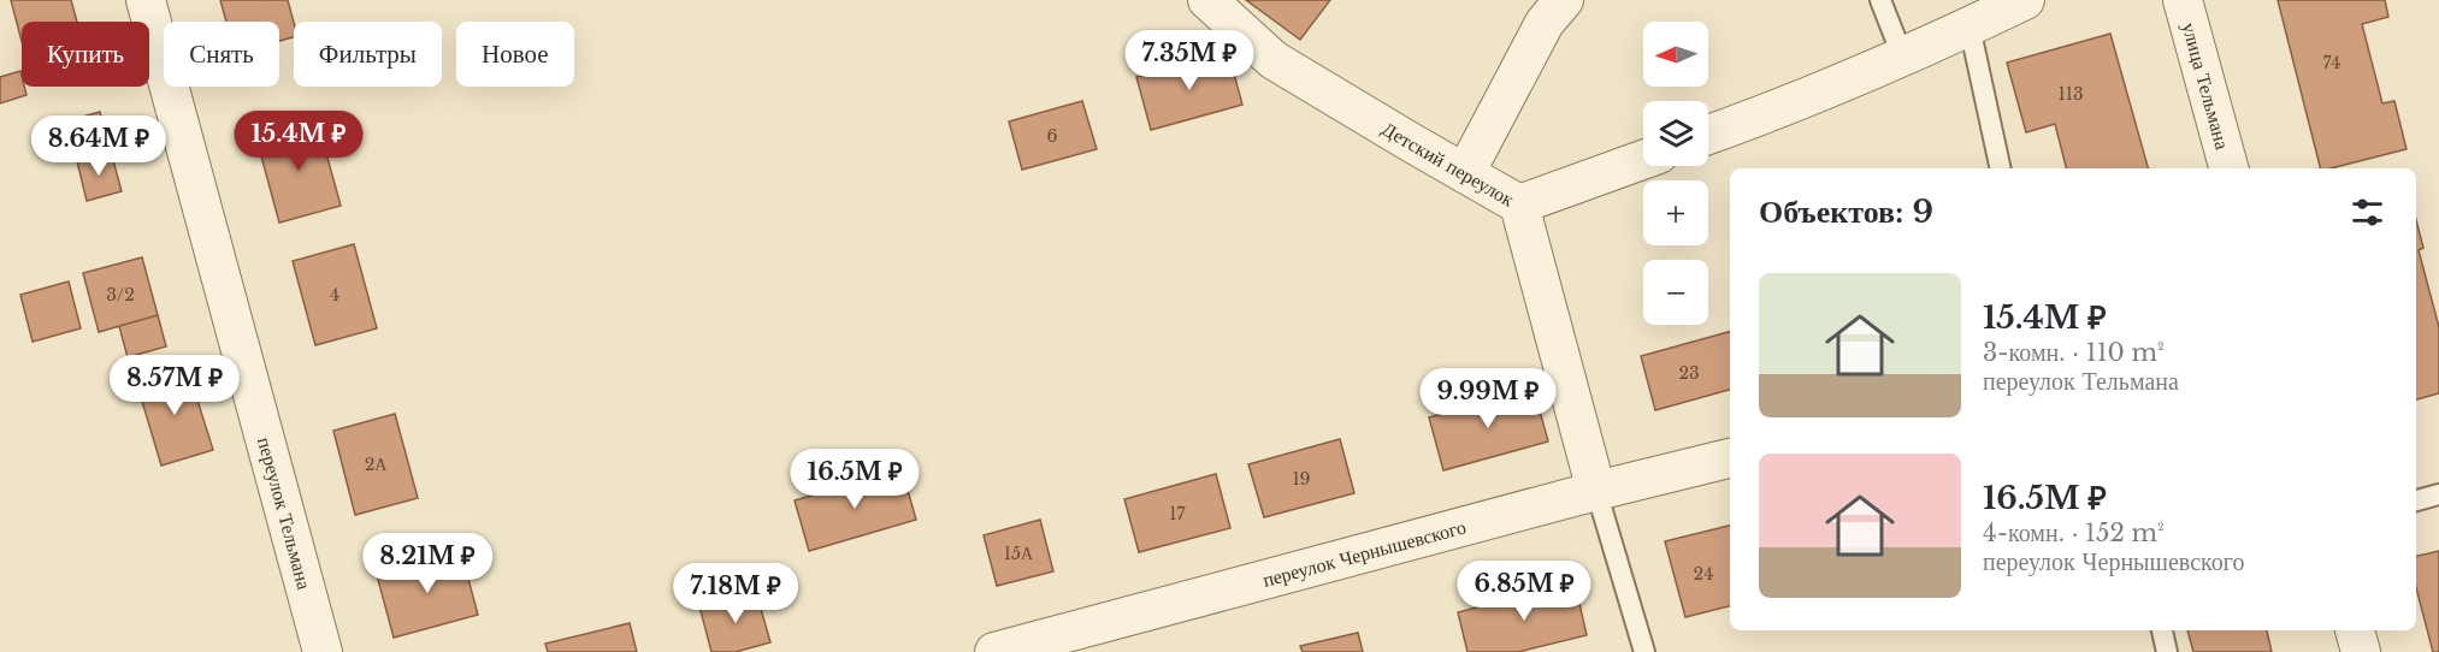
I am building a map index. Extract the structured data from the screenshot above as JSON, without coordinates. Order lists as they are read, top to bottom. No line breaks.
{"streets":{"street":["улица Тельмана","Детский переулок","переулок Тельмана","переулок Чернышевского"]},"crossings":[["Детский переулок","переулок Чернышевского"]],"house_numbers":["74","113","6","3/2","4","23","2А","19","17","15А","24"],"north":"left","page":{"map_buttons":["+","−"],"chip":["Купить","Снять","Фильтры","Новое"],"price":["7.35M ₽","15.4M ₽","8.64M ₽","8.57M ₽","9.99M ₽","16.5M ₽","8.21M ₽","6.85M ₽","7.18M ₽"],"heading":"Объектов: 9","list":[{"name":"15.4M ₽","note":"3-комн. · 110 m² · переулок Тельмана"},{"name":"16.5M ₽","note":"4-комн. · 152 m² · переулок Чернышевского"}]}}
